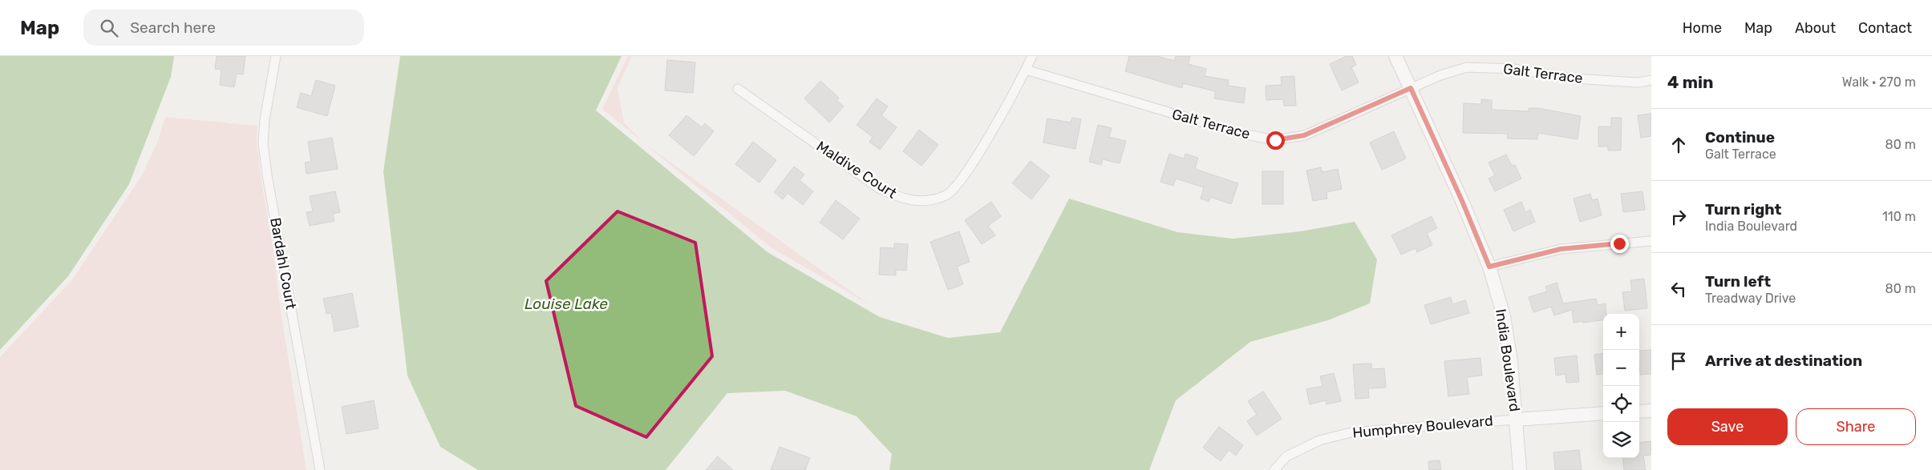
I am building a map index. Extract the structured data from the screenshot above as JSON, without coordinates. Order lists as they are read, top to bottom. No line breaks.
{"streets":{"street":["Galt Terrace","Maldive Court","Bardahl Court","India Boulevard","Humphrey Boulevard"]},"crossings":[["Galt Terrace","Maldive Court"],["Galt Terrace","India Boulevard"],["India Boulevard","Humphrey Boulevard"]],"water":["Louise Lake"],"page":{"header":"Map","search":"Search here","nav":["Home","Map","About","Contact"],"heading":["4 min","Walk · 270 m"],"list":[["Continue","Galt Terrace","80 m"],["Turn right","India Boulevard","110 m"],["Turn left","Treadway Drive","80 m"],"Arrive at destination"],"map_buttons":["+","−"],"buttons":["Save","Share"]}}
